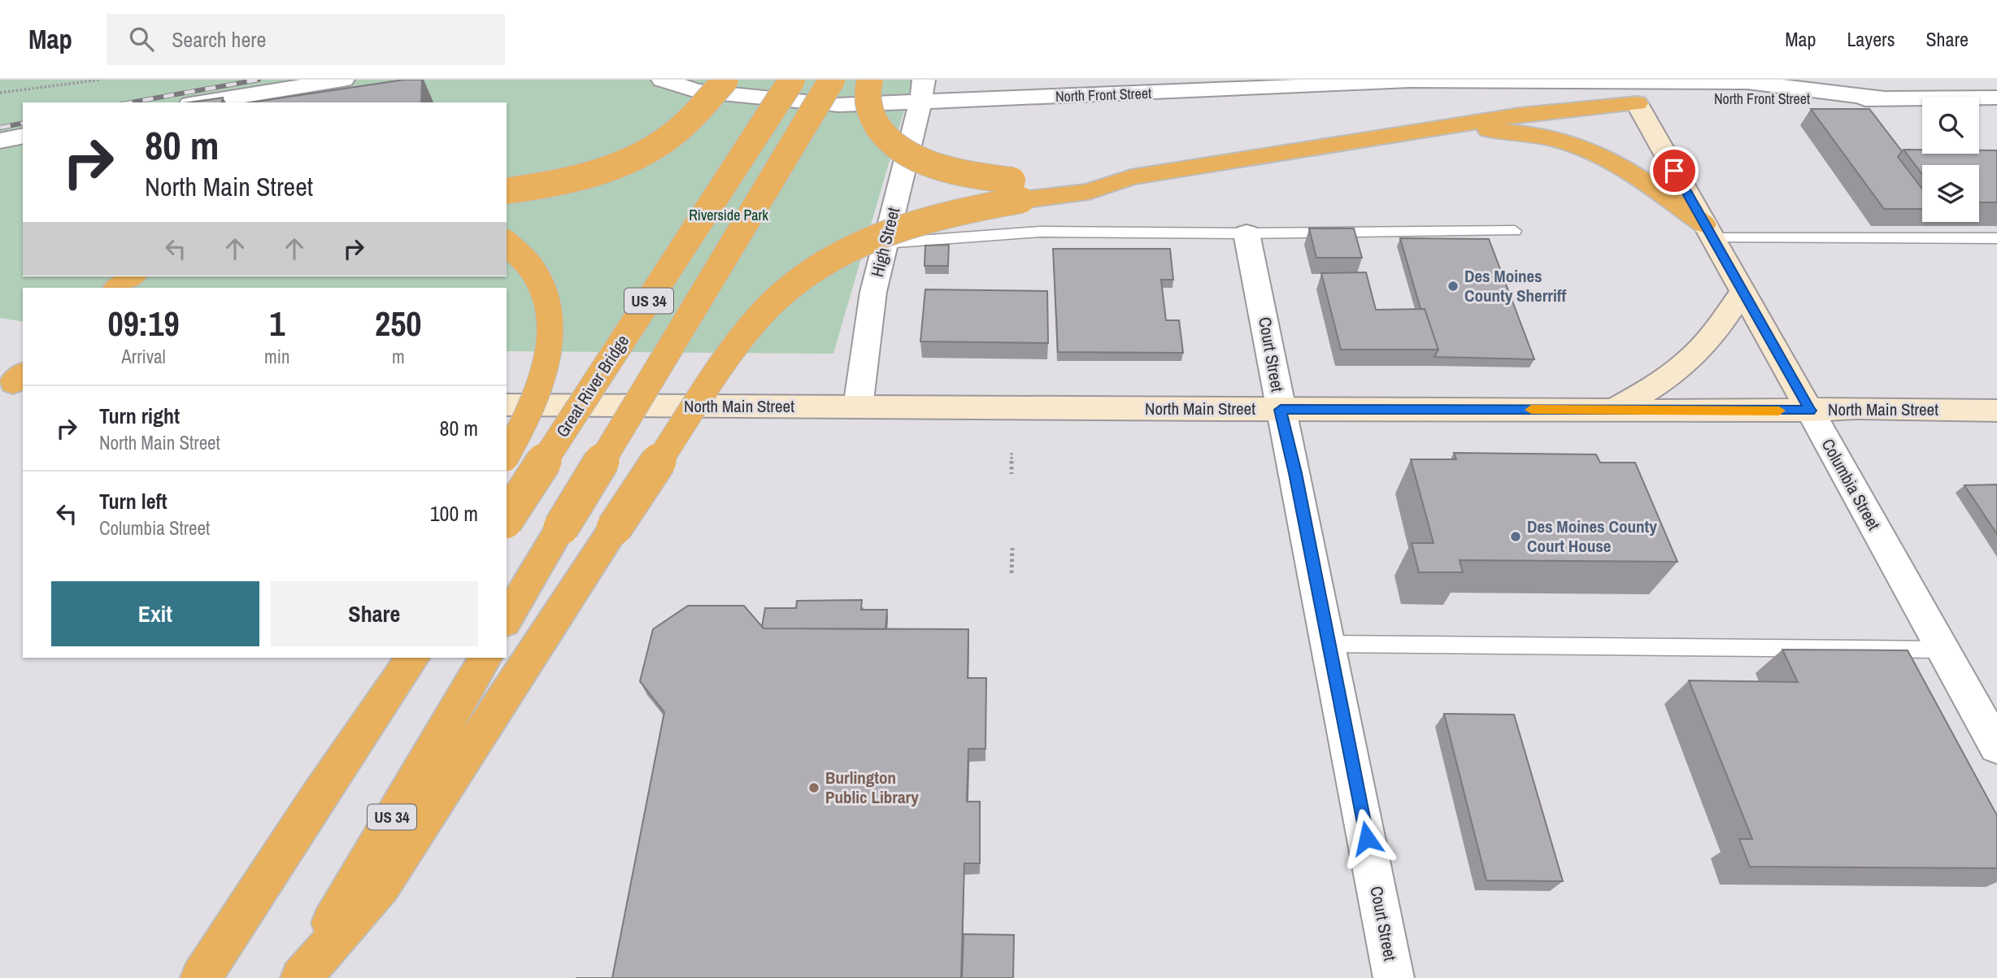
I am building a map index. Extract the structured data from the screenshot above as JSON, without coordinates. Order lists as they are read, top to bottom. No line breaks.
{"streets":{"highway":["US 34","Great River Bridge"],"main road":["North Main Street","Columbia Street"],"street":["North Front Street","High Street","Court Street"]},"crossings":[["North Front Street","High Street"],["North Front Street","Columbia Street"],["High Street","North Main Street"],["Court Street","North Main Street"],["North Main Street","Columbia Street"]],"parks":["Riverside Park"],"places":["Des Moines County Sherriff","Des Moines County Court House","Burlington Public Library"],"page":{"header":"Map","search":"Search here","nav":["Map","Layers","Share"],"turn":["80 m","North Main Street"],"eta":["09:19","Arrival","1","min","250","m"],"list":[{"name":"Turn right","note":"North Main Street","value":"80 m"},{"name":"Turn left","note":"Columbia Street","value":"100 m"}],"buttons":["Exit","Share"]}}
